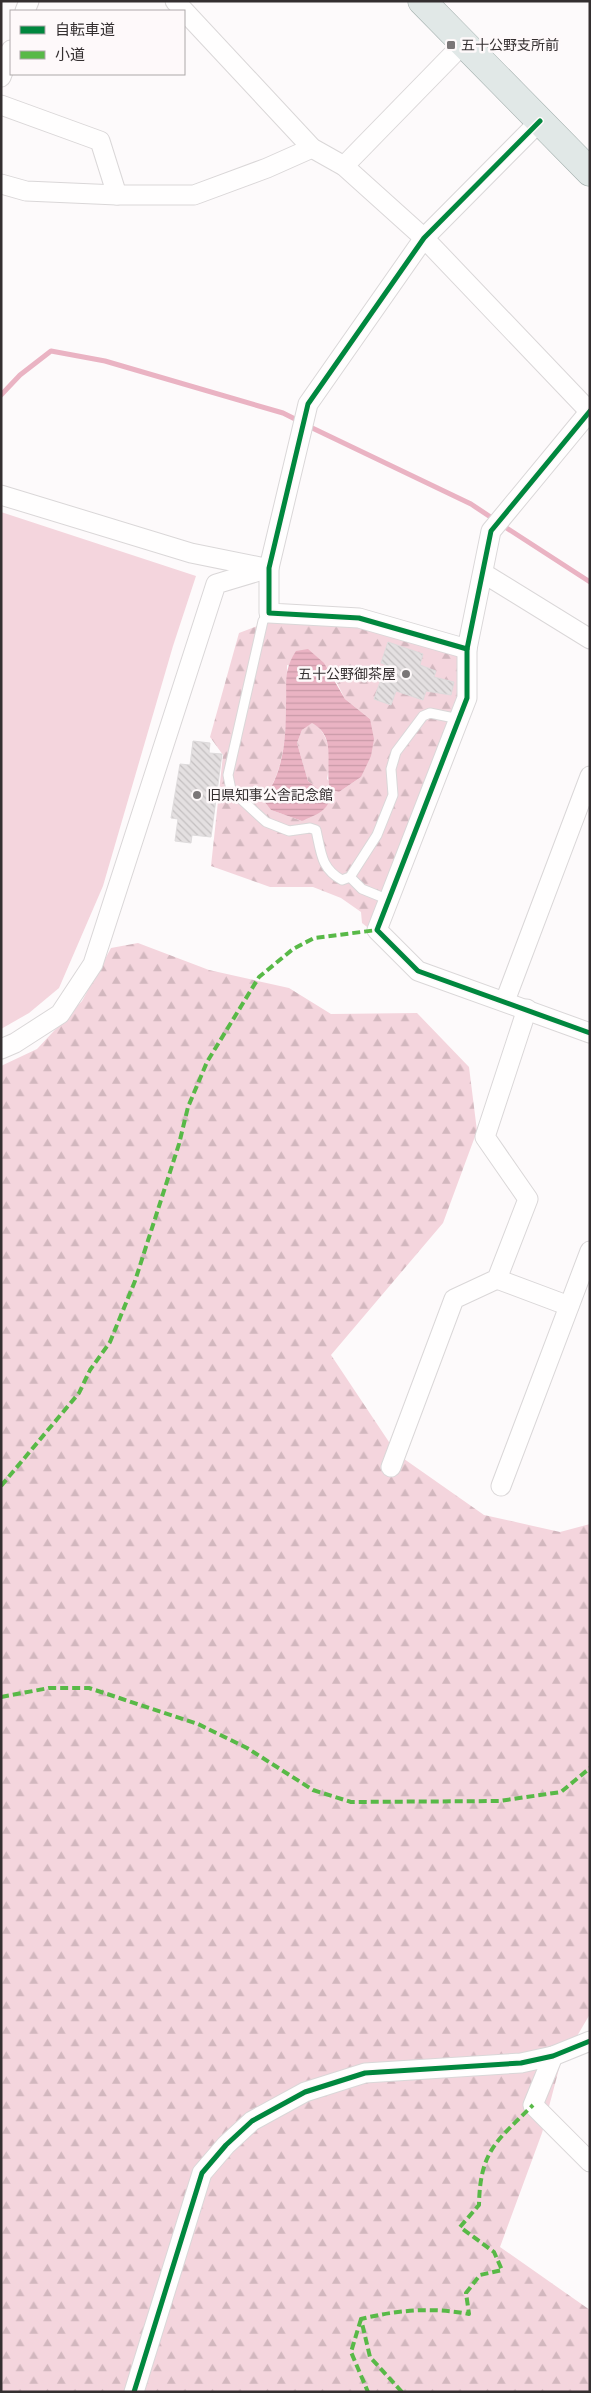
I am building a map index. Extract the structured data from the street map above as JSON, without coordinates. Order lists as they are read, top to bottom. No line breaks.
{"places":{"transit":["五十公野支所前"],"other":["五十公野御茶屋","旧県知事公舎記念館"]},"legend":["自転車道","小道"]}
